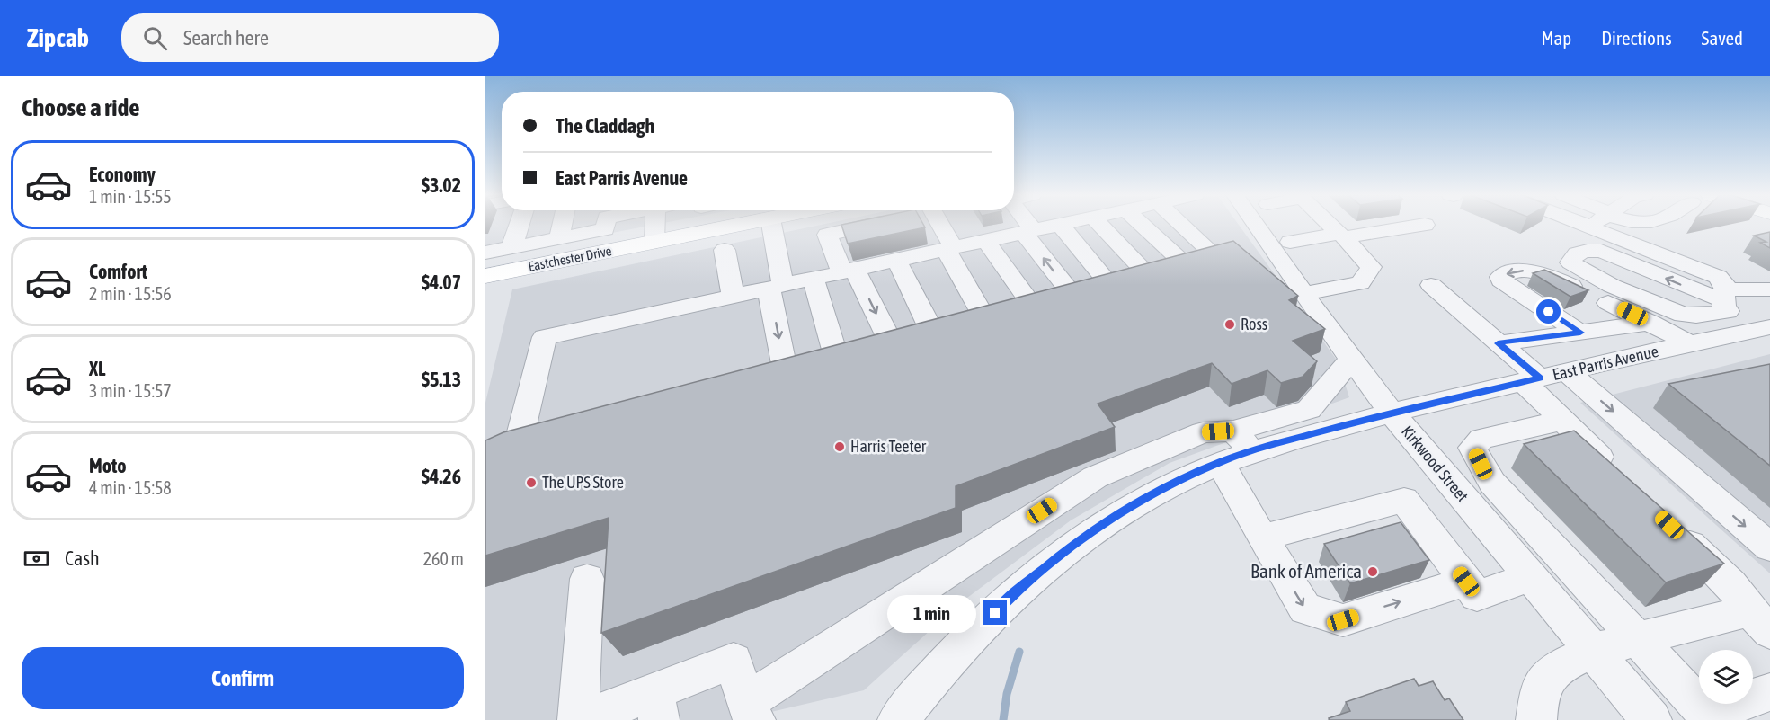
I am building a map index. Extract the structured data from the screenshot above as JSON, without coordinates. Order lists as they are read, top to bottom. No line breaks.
{"streets":{"main road":["Eastchester Drive"],"street":["East Parris Avenue","Kirkwood Street"]},"crossings":[["East Parris Avenue","Kirkwood Street"]],"places":["Ross","Harris Teeter","The UPS Store","Bank of America"],"page":{"header":"Zipcab","search":"Search here","nav":["Map","Directions","Saved"],"heading":"Choose a ride","banner":["The Claddagh","East Parris Avenue"],"list":[{"name":"Economy","note":"1 min · 15:55","value":"$3.02"},{"name":"Comfort","note":"2 min · 15:56","value":"$4.07"},{"name":"XL","note":"3 min · 15:57","value":"$5.13"},{"name":"Moto","note":"4 min · 15:58","value":"$4.26"}],"pay":["Cash","260 m"],"bubble":"1 min","buttons":"Confirm"}}
